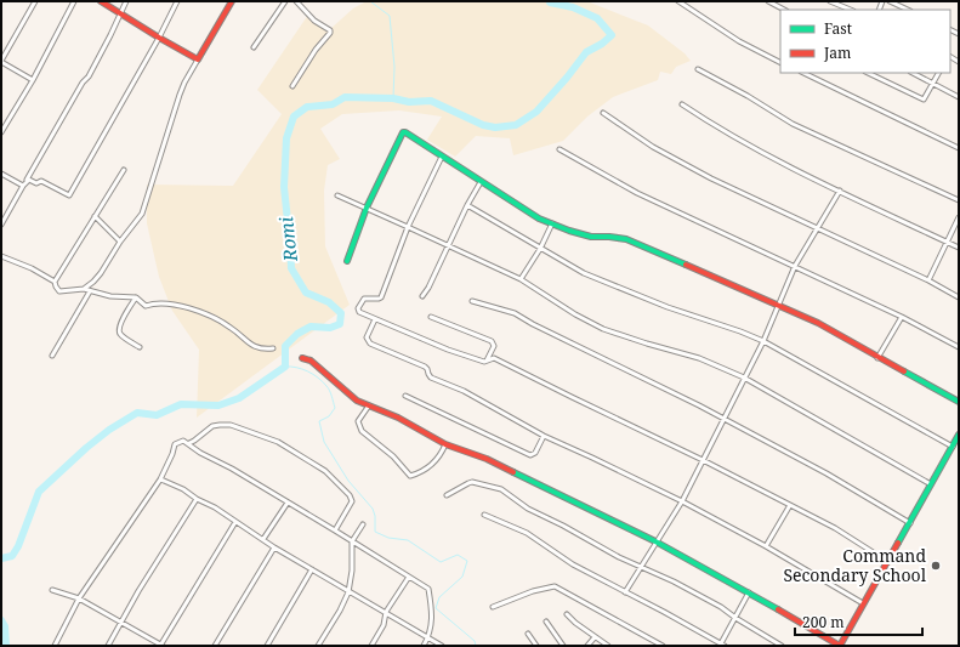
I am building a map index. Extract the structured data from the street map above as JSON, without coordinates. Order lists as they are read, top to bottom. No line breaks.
{"water":["Romi"],"places":["Command Secondary School"],"legend":["Fast","Jam"],"scale_bar":"200 m"}
